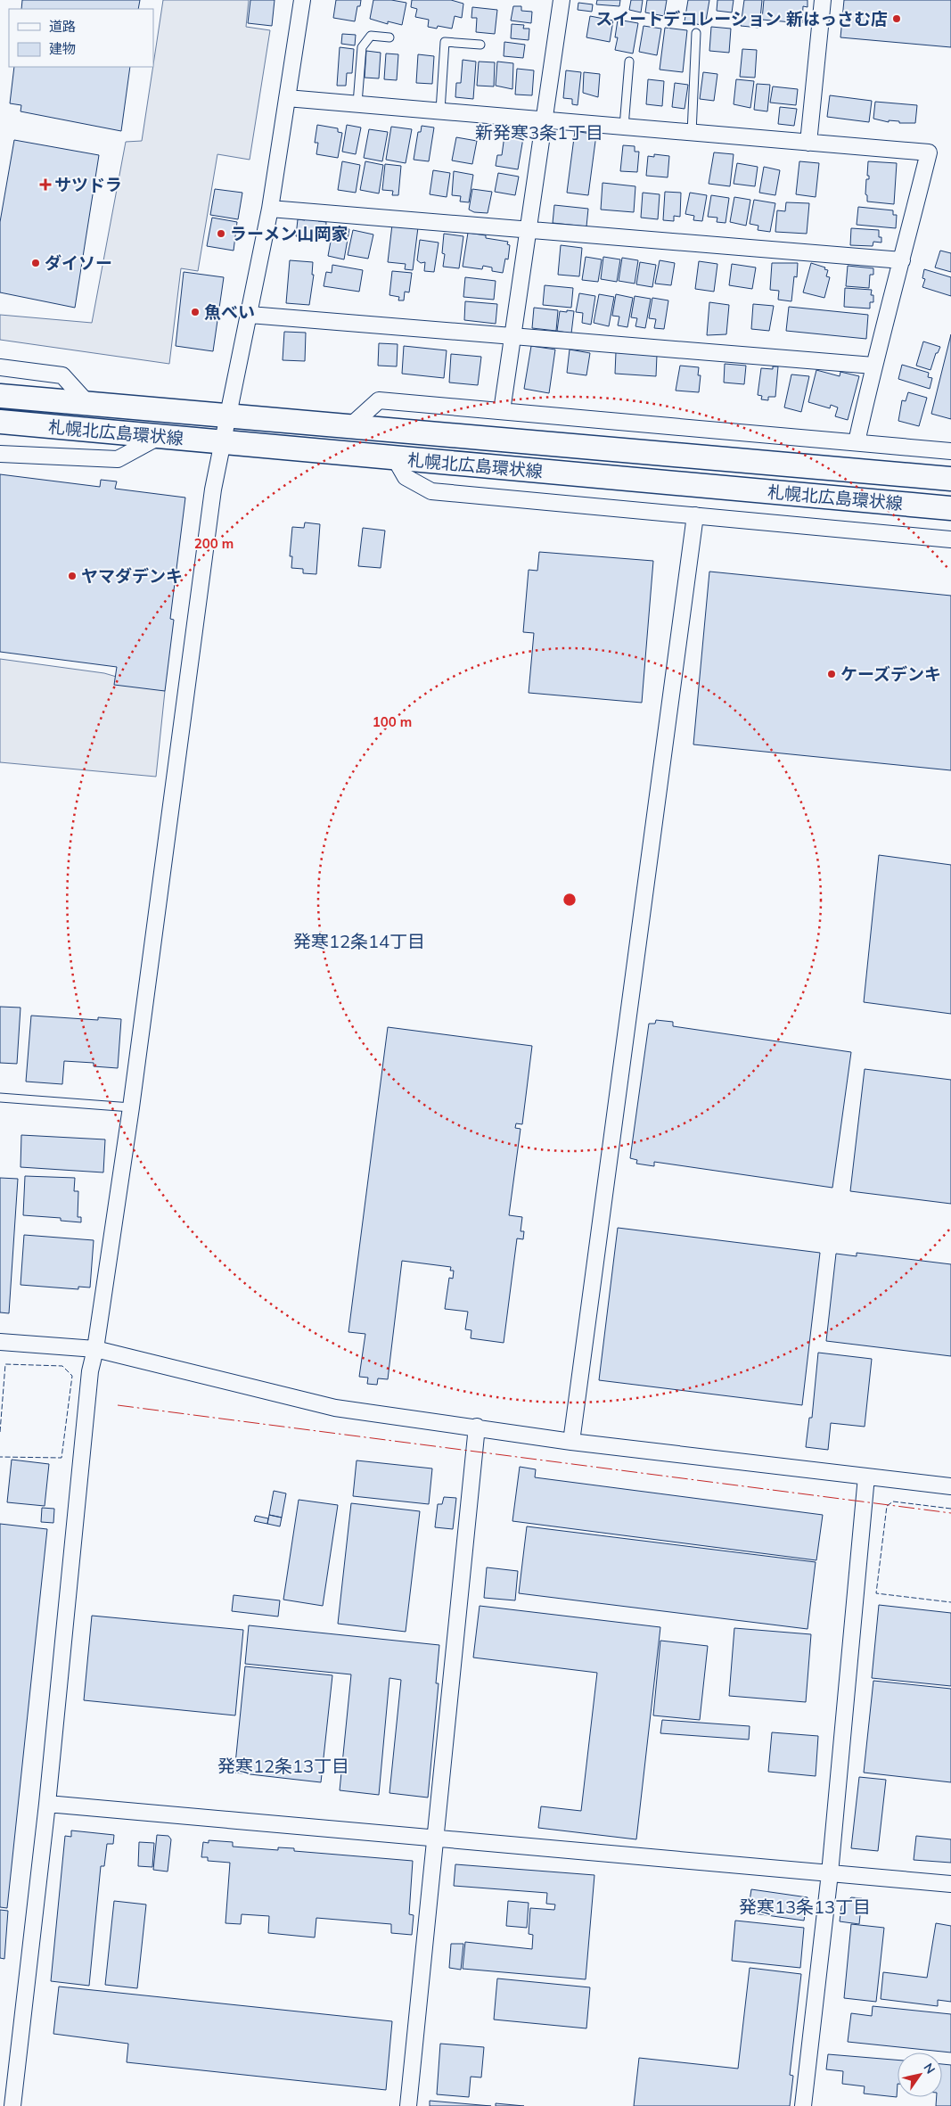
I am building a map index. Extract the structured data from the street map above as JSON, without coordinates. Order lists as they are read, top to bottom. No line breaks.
{"streets":{"main road":["札幌北広島環状線"]},"districts":["新発寒3条1丁目","発寒12条14丁目","発寒12条13丁目","発寒13条13丁目"],"places":{"other":["スイートデコレーション 新はっさむ店","ラーメン山岡家","ダイソー","魚べい","ヤマダデンキ","ケーズデンキ"],"health":["サツドラ"]},"legend":["道路","建物"],"north":"top right","rings":["200 m","100 m"]}
